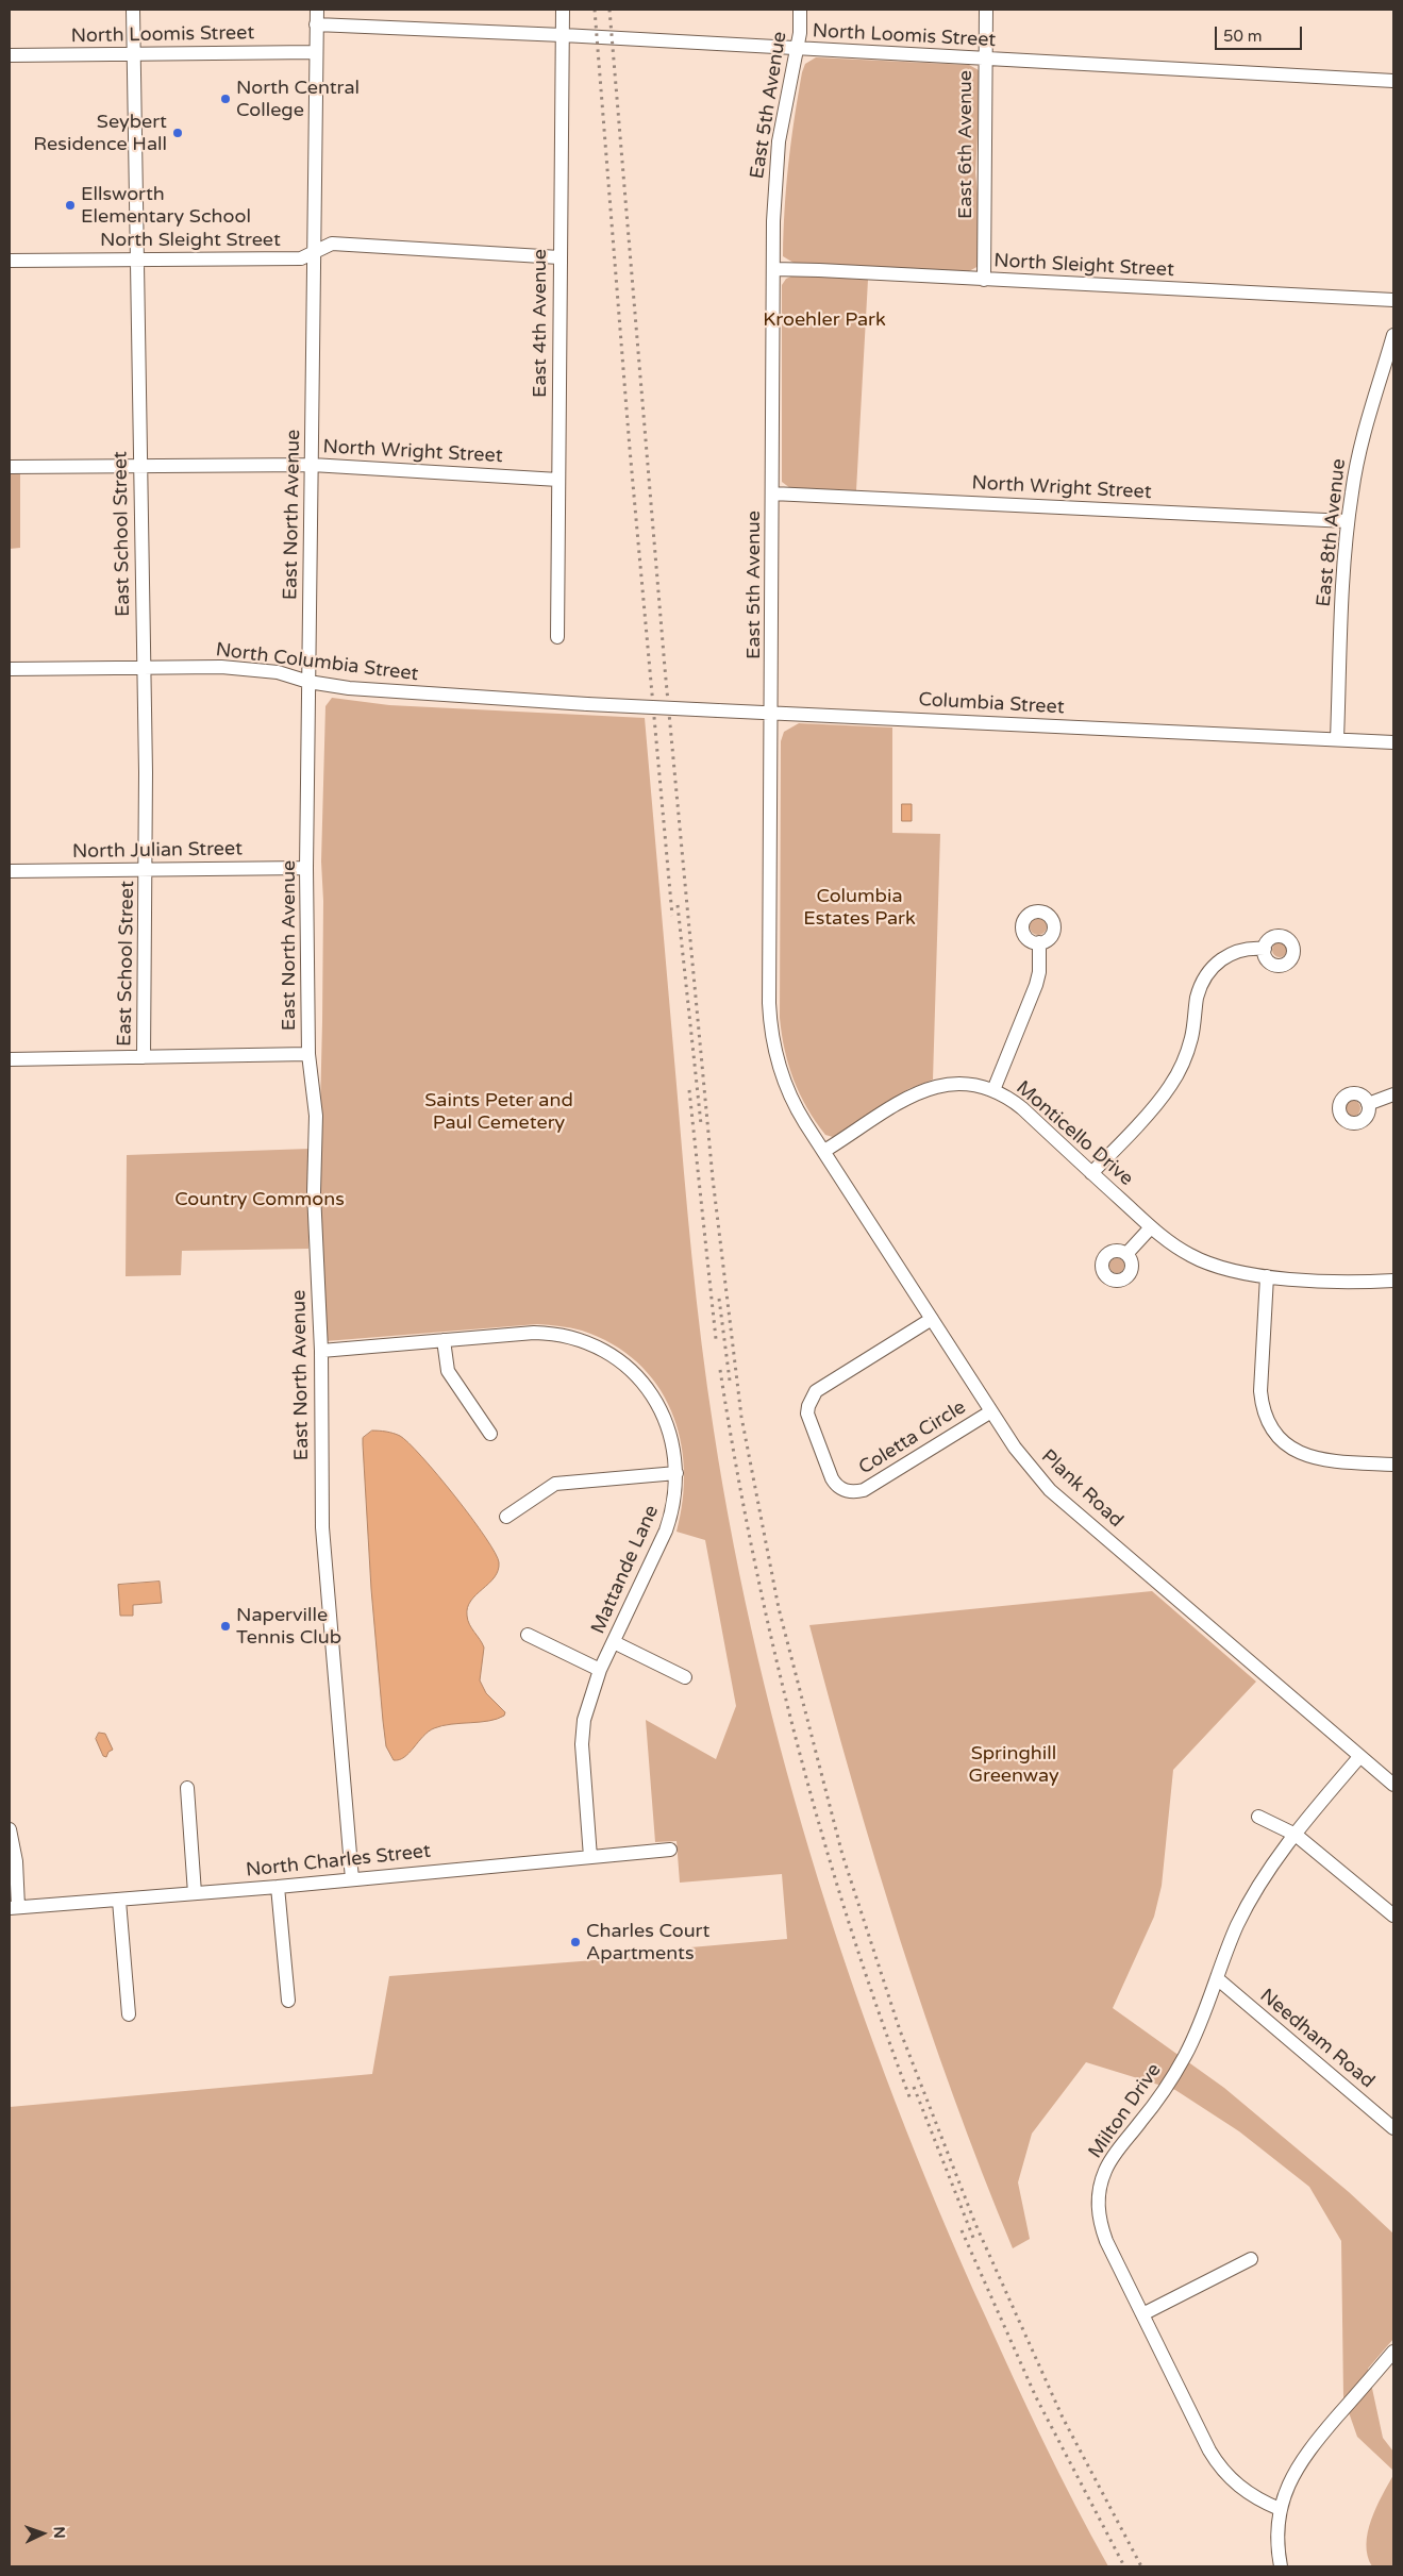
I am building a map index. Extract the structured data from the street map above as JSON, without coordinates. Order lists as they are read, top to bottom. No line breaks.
{"streets":{"street":["North Loomis Street","East 5th Avenue","East 6th Avenue","North Sleight Street","East 4th Avenue","North Wright Street","East North Avenue","East 8th Avenue","East School Street","North Columbia Street","Columbia Street","North Julian Street","Monticello Drive","Coletta Circle","Plank Road","Mattande Lane","North Charles Street","Needham Road","Milton Drive"]},"crossings":[["North Loomis Street","East 5th Avenue"],["North Loomis Street","East 6th Avenue"],["North Loomis Street","East 4th Avenue"],["North Loomis Street","East North Avenue"],["North Loomis Street","East School Street"],["East 5th Avenue","North Sleight Street"],["East 5th Avenue","North Wright Street"],["East 5th Avenue","Columbia Street"],["East 5th Avenue","Monticello Drive"],["East 5th Avenue","Plank Road"],["East 6th Avenue","North Sleight Street"],["North Sleight Street","East 4th Avenue"],["North Sleight Street","East North Avenue"],["North Sleight Street","East School Street"],["East 4th Avenue","North Wright Street"],["North Wright Street","East North Avenue"],["North Wright Street","East 8th Avenue"],["North Wright Street","East School Street"],["East North Avenue","North Columbia Street"],["East North Avenue","North Julian Street"],["East North Avenue","Mattande Lane"],["East North Avenue","North Charles Street"],["East 8th Avenue","Columbia Street"],["East School Street","North Columbia Street"],["East School Street","North Julian Street"],["North Columbia Street","Columbia Street"],["Monticello Drive","Plank Road"],["Coletta Circle","Plank Road"],["Plank Road","Milton Drive"],["Mattande Lane","North Charles Street"],["Needham Road","Milton Drive"]],"parks":["Kroehler Park","Columbia Estates Park","Saints Peter and Paul Cemetery","Country Commons","Springhill Greenway"],"places":["North Central College","Seybert Residence Hall","Ellsworth Elementary School","Naperville Tennis Club","Charles Court Apartments"],"scale_bar":"50 m","north":"right"}
